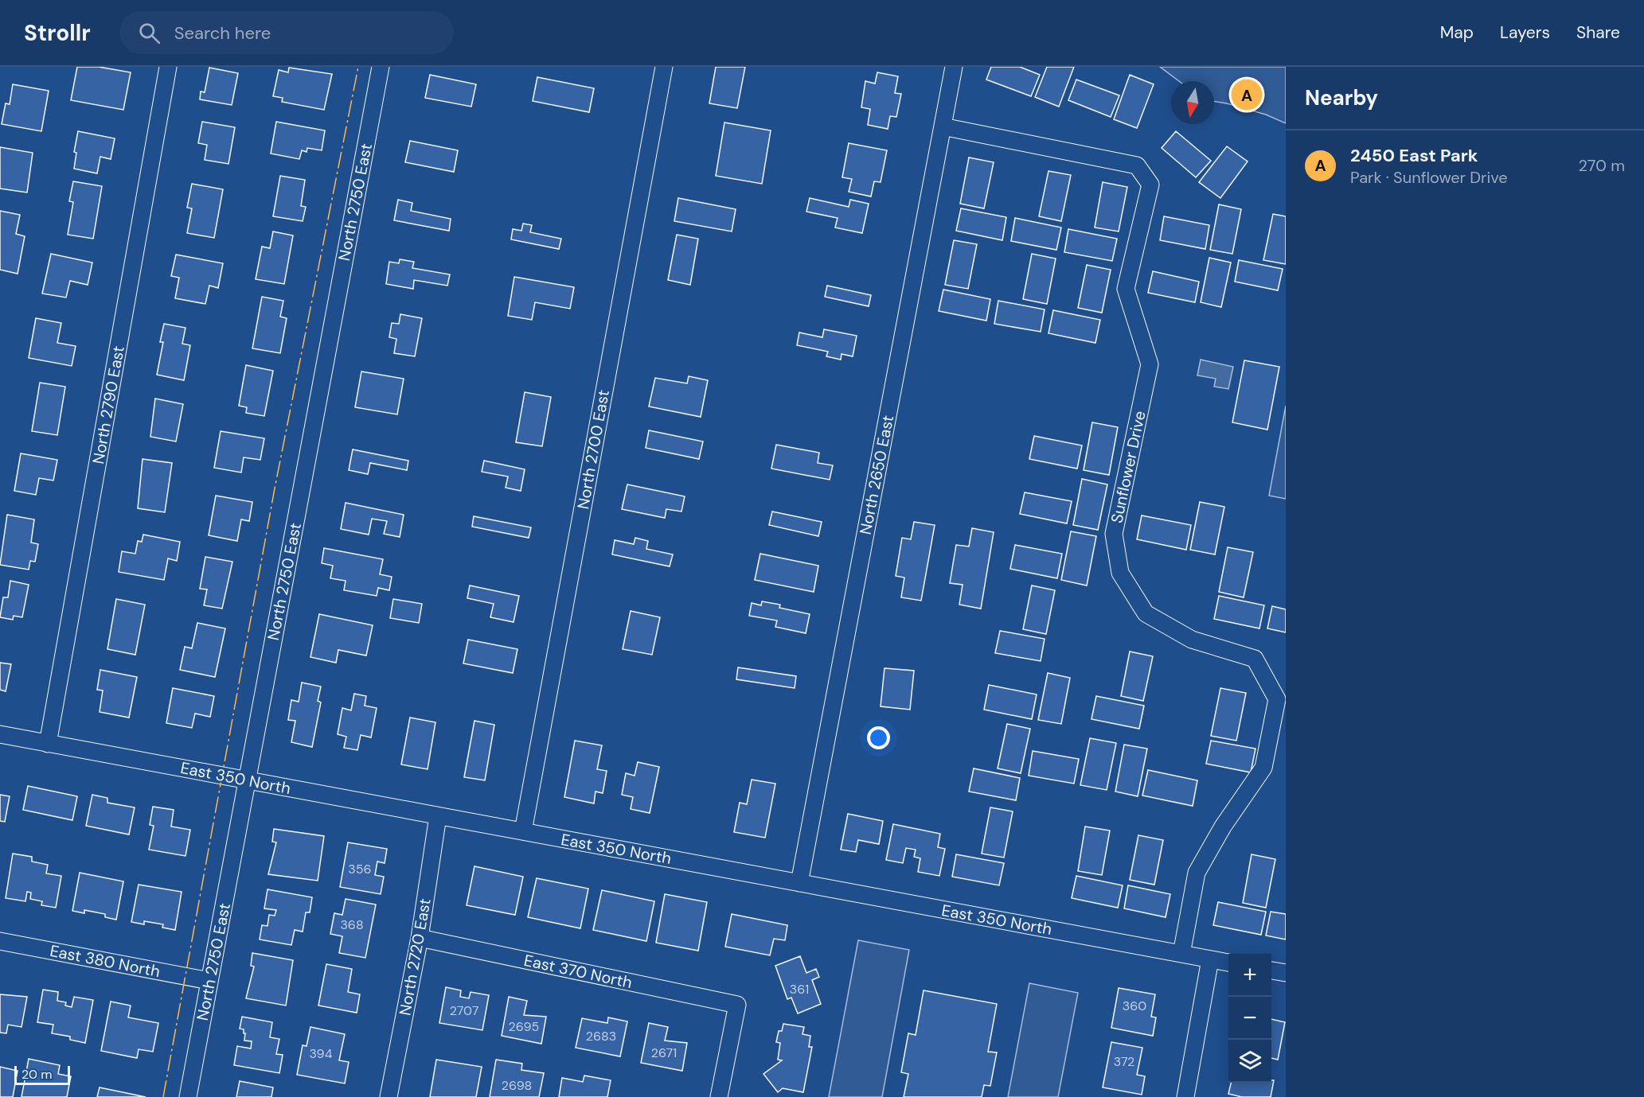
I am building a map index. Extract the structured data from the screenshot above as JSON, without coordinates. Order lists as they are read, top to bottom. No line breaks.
{"streets":{"street":["North 2750 East","North 2790 East","North 2700 East","Sunflower Drive","North 2650 East","East 350 North","North 2720 East","East 380 North","East 370 North"]},"crossings":[["North 2750 East","East 350 North"],["North 2750 East","East 380 North"],["North 2790 East","East 350 North"],["North 2700 East","East 350 North"],["Sunflower Drive","North 2650 East"],["Sunflower Drive","East 350 North"],["North 2650 East","East 350 North"],["East 350 North","North 2720 East"],["North 2720 East","East 370 North"]],"house_numbers":["356","368","361","360","2707","2695","2683","2671","394","372","2698"],"scale_bar":"20 m","north":"bottom","page":{"header":"Strollr","search":"Search here","nav":["Map","Layers","Share"],"heading":"Nearby","pins":"A","list":[{"mark":"A","name":"2450 East Park","note":"Park · Sunflower Drive","value":"270 m"}],"map_buttons":["+","−"],"scale":"20 m"}}
